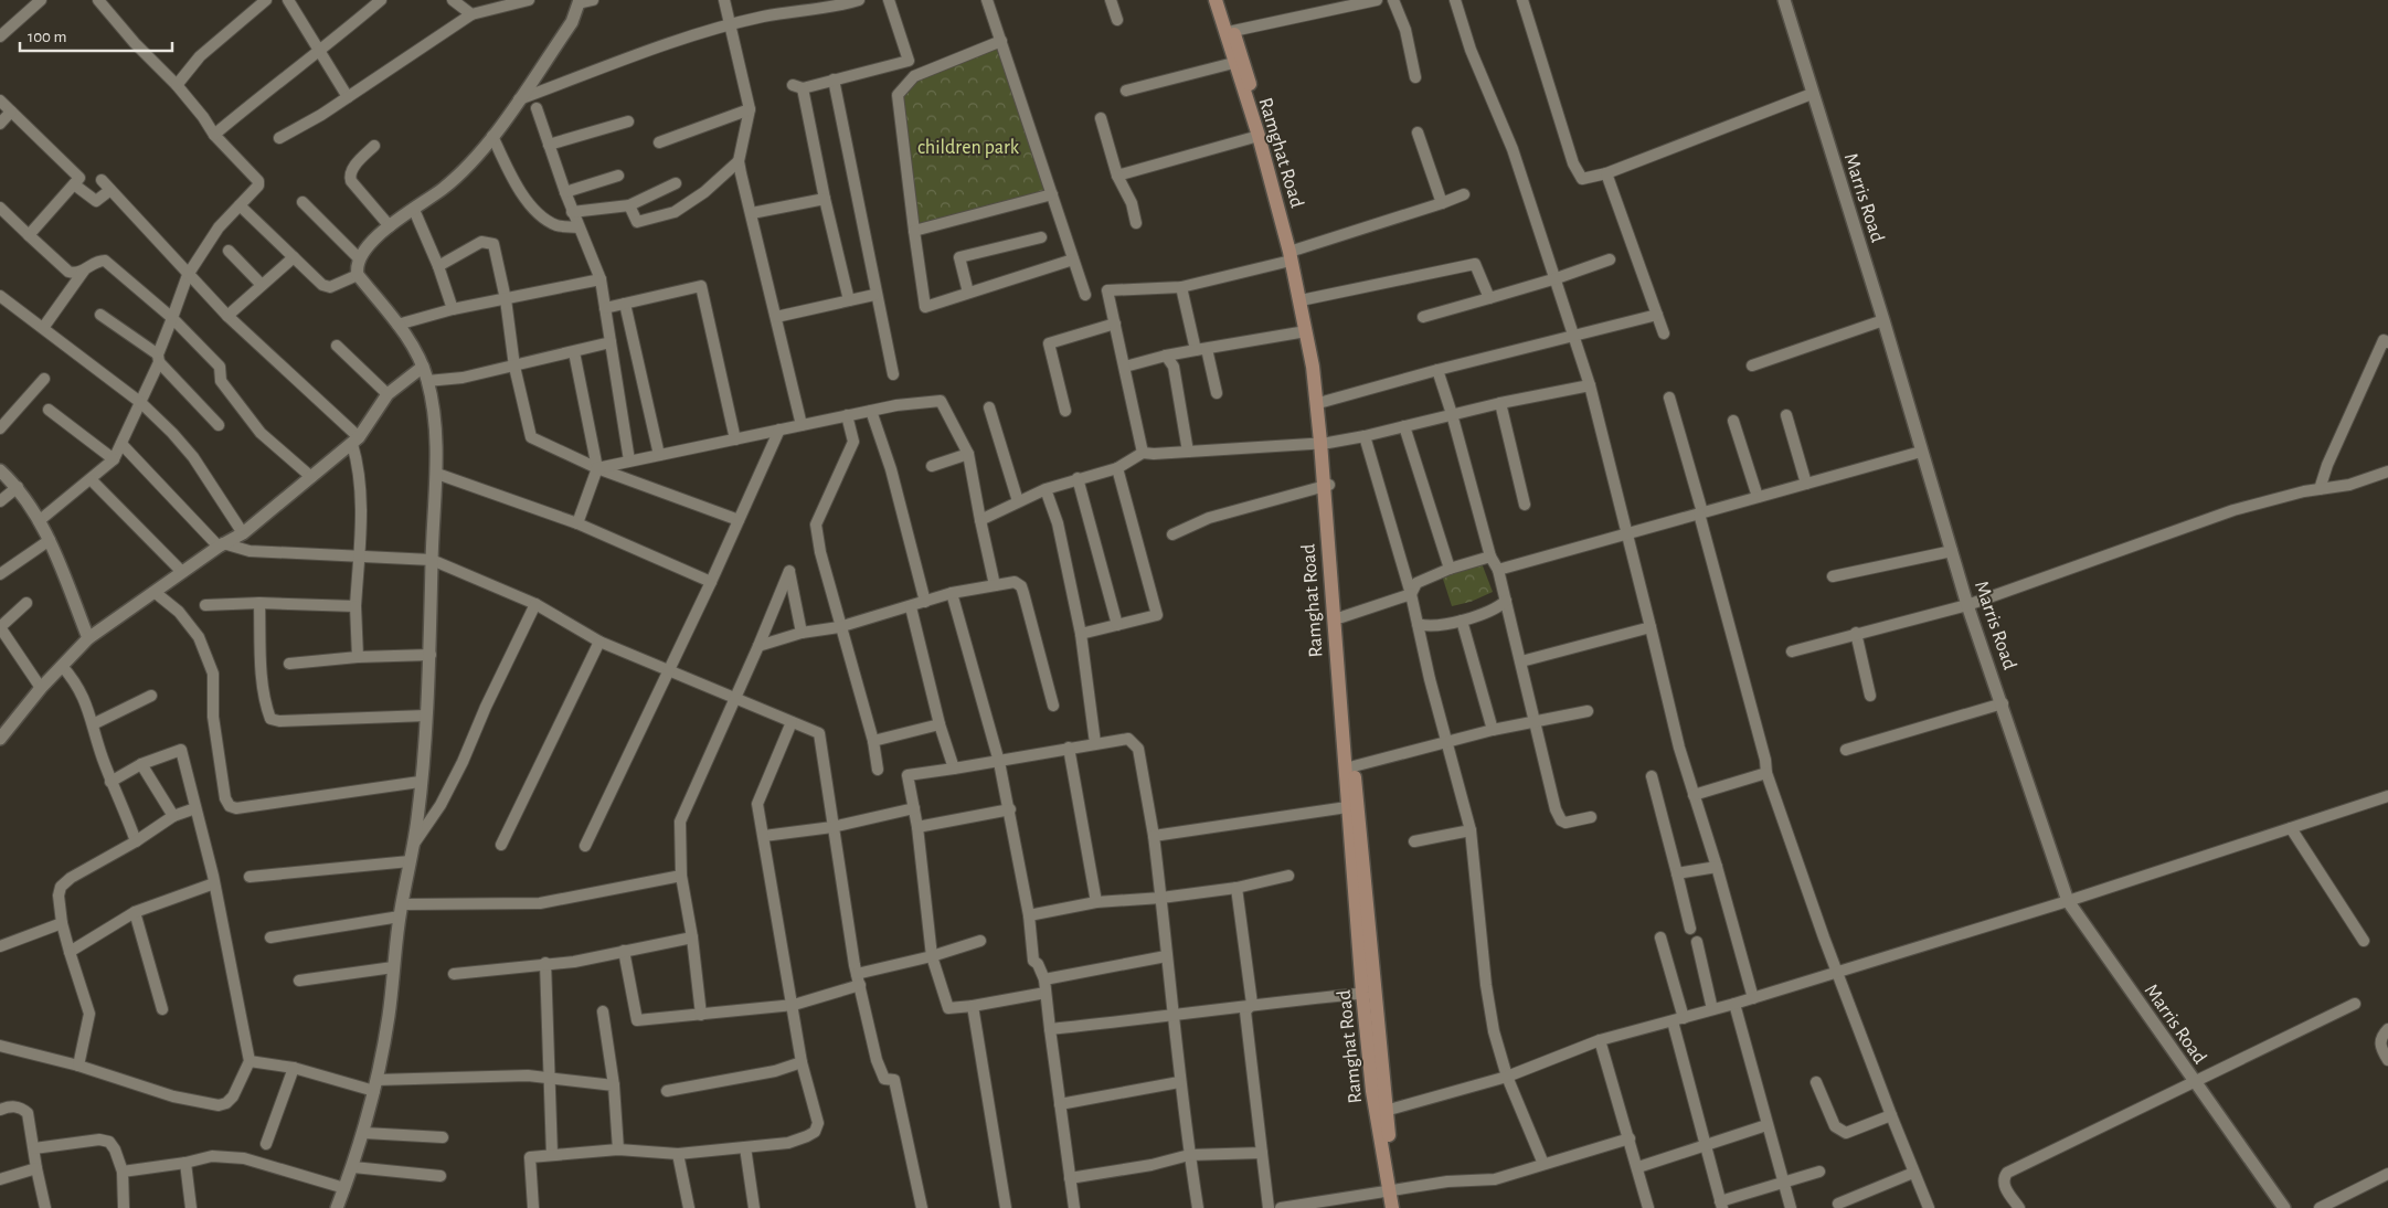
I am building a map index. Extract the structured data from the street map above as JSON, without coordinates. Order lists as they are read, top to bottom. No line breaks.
{"streets":{"main road":["Ramghat Road"],"street":["Marris Road"]},"parks":["children park"],"scale_bar":"100 m"}
